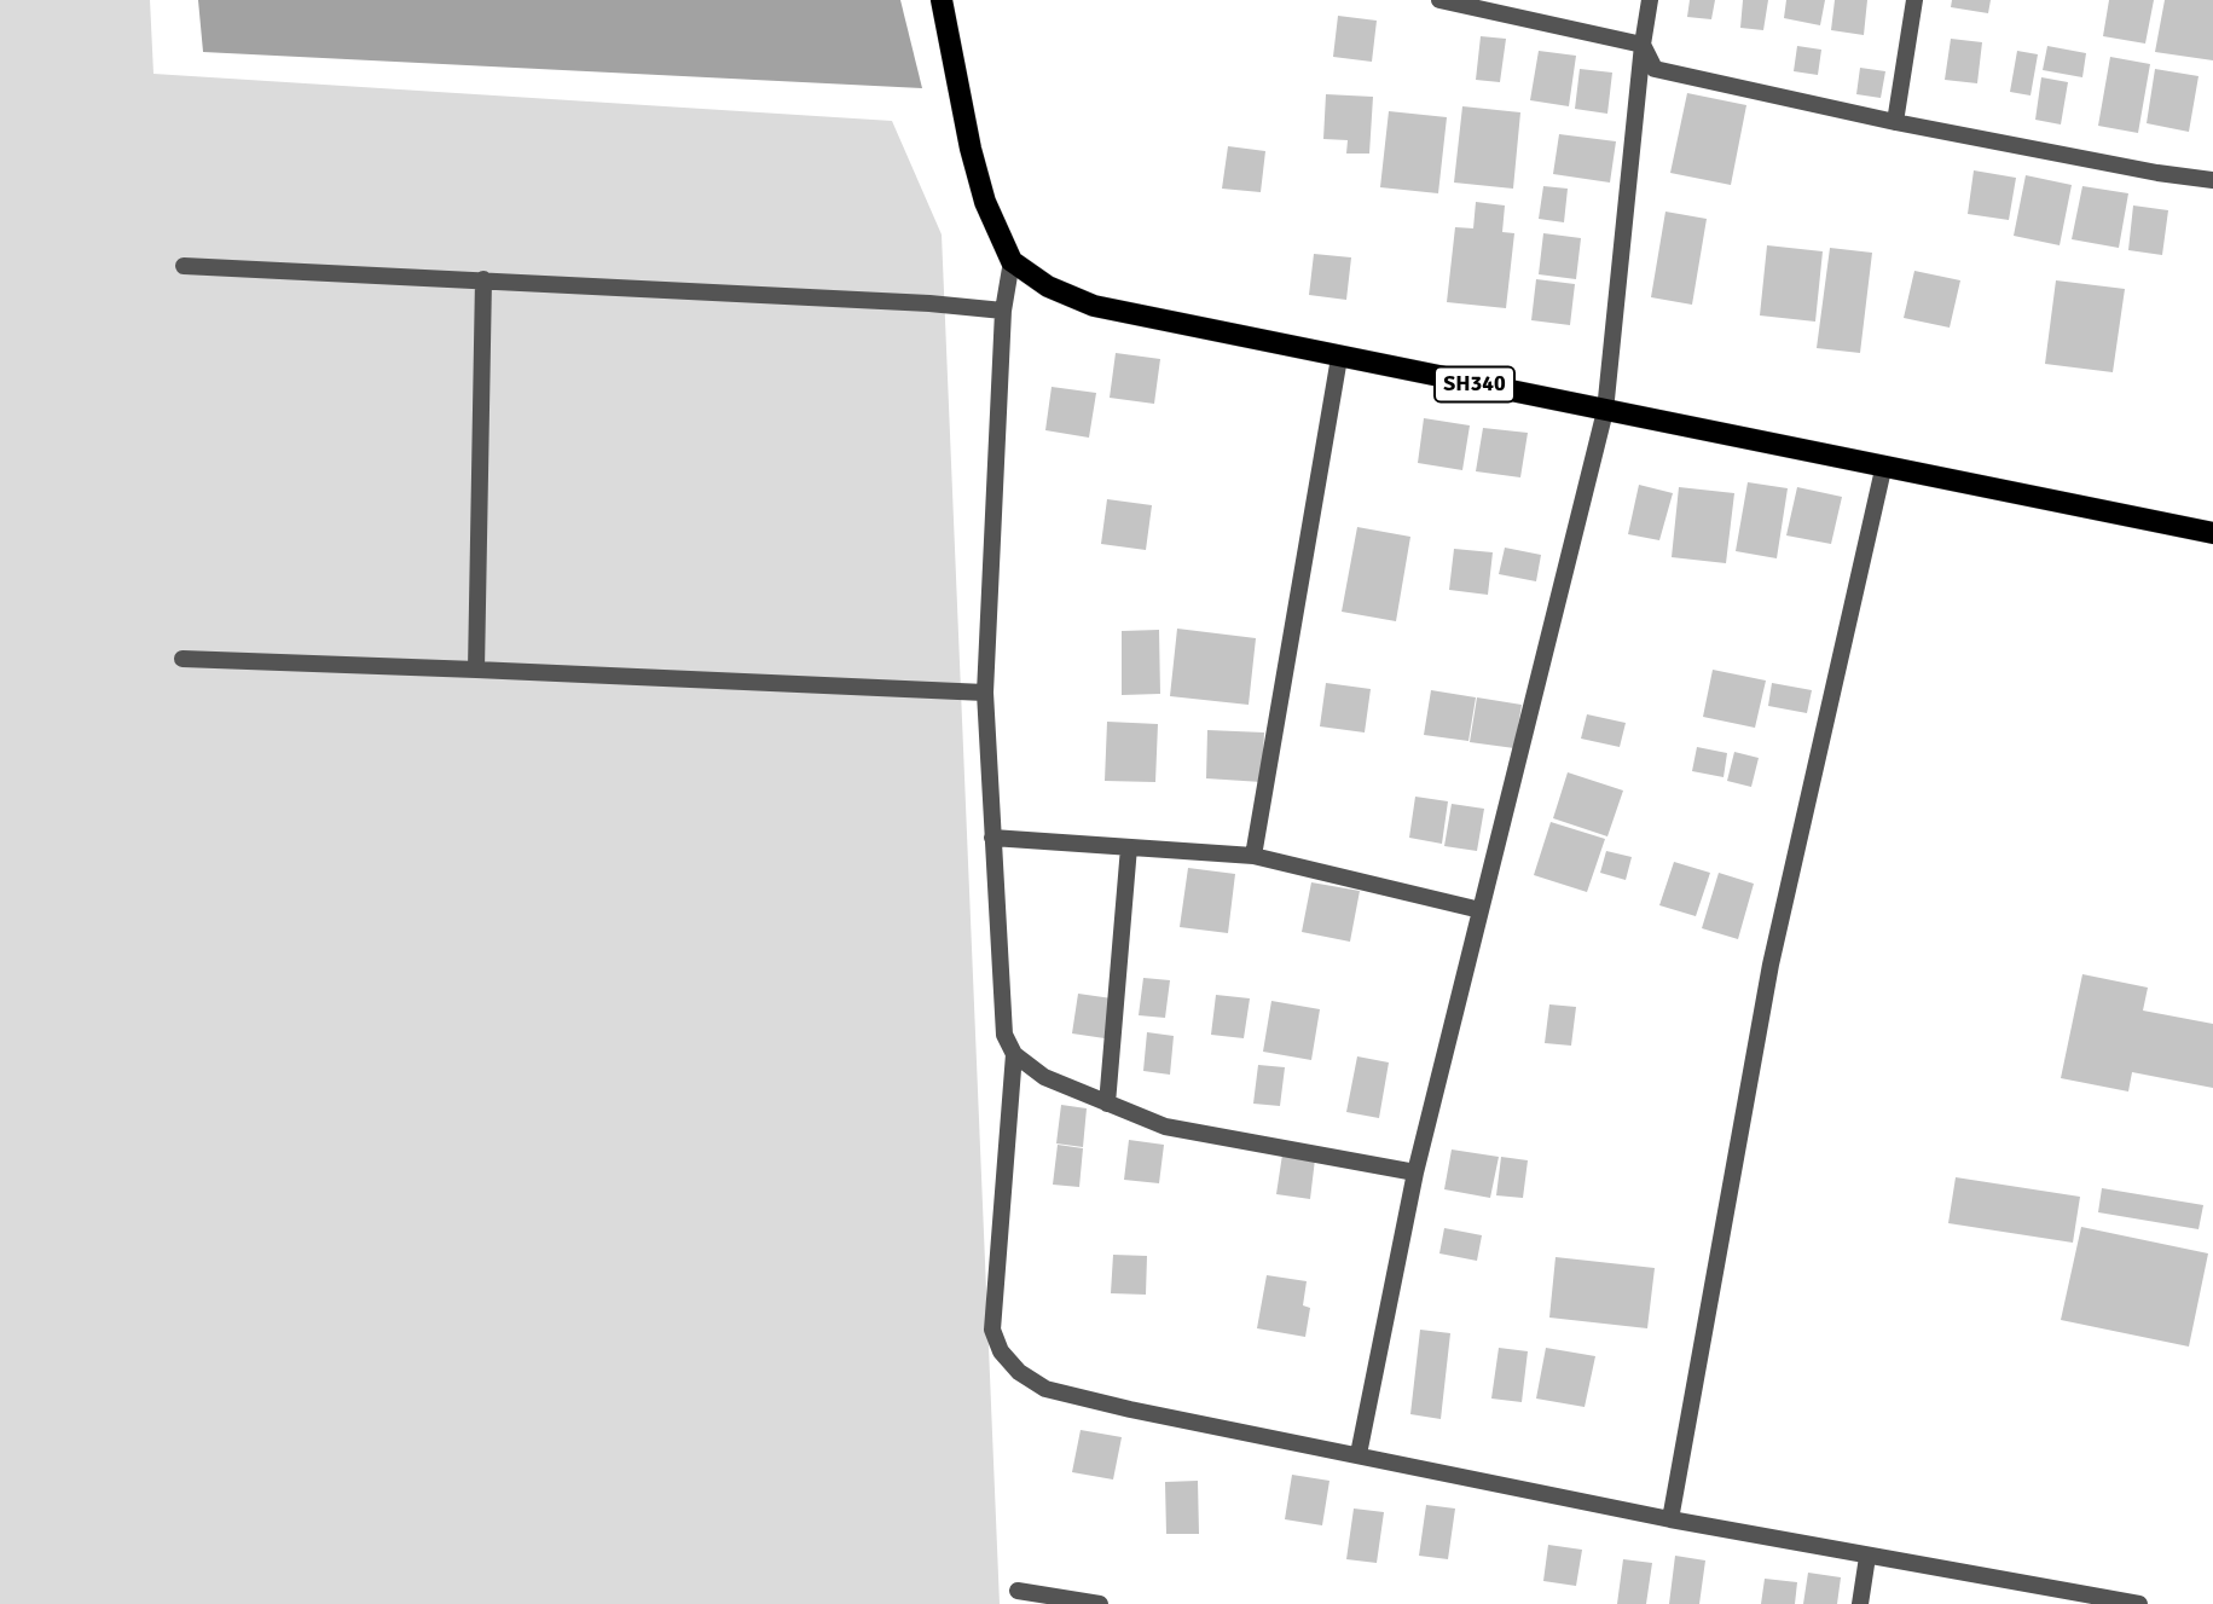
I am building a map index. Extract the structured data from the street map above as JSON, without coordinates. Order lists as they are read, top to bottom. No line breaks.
{"streets":{"main road":["SH340"]}}
